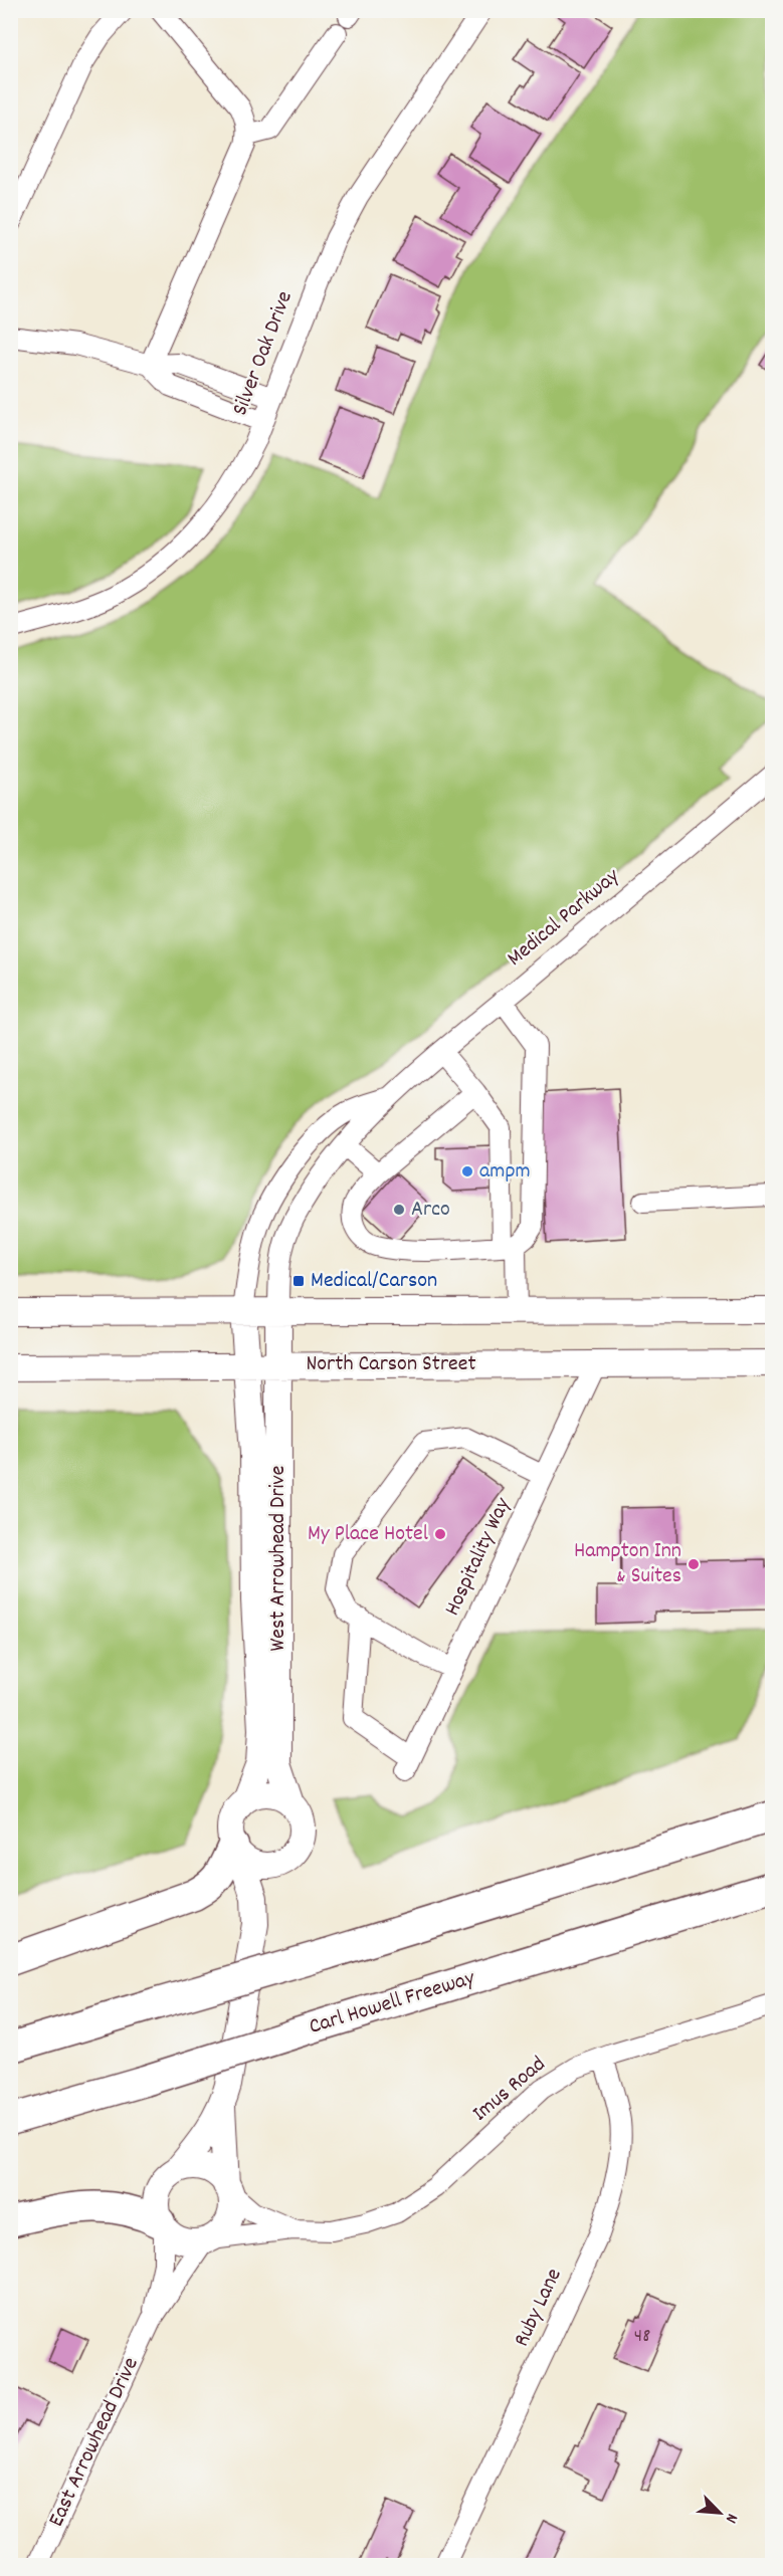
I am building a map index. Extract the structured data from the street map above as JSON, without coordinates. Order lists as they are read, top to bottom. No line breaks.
{"streets":{"highway":["Carl Howell Freeway"],"main road":["North Carson Street","West Arrowhead Drive"],"street":["Silver Oak Drive","Medical Parkway","Hospitality Way","Imus Road","Ruby Lane","East Arrowhead Drive"]},"crossings":[["Medical Parkway","West Arrowhead Drive"],["North Carson Street","Hospitality Way"],["North Carson Street","West Arrowhead Drive"],["Imus Road","Ruby Lane"],["Imus Road","East Arrowhead Drive"]],"places":{"other":["ampm","Arco","My Place Hotel","Hampton Inn & Suites"],"transit":["Medical/Carson"]},"house_numbers":["48"],"north":"bottom right"}
